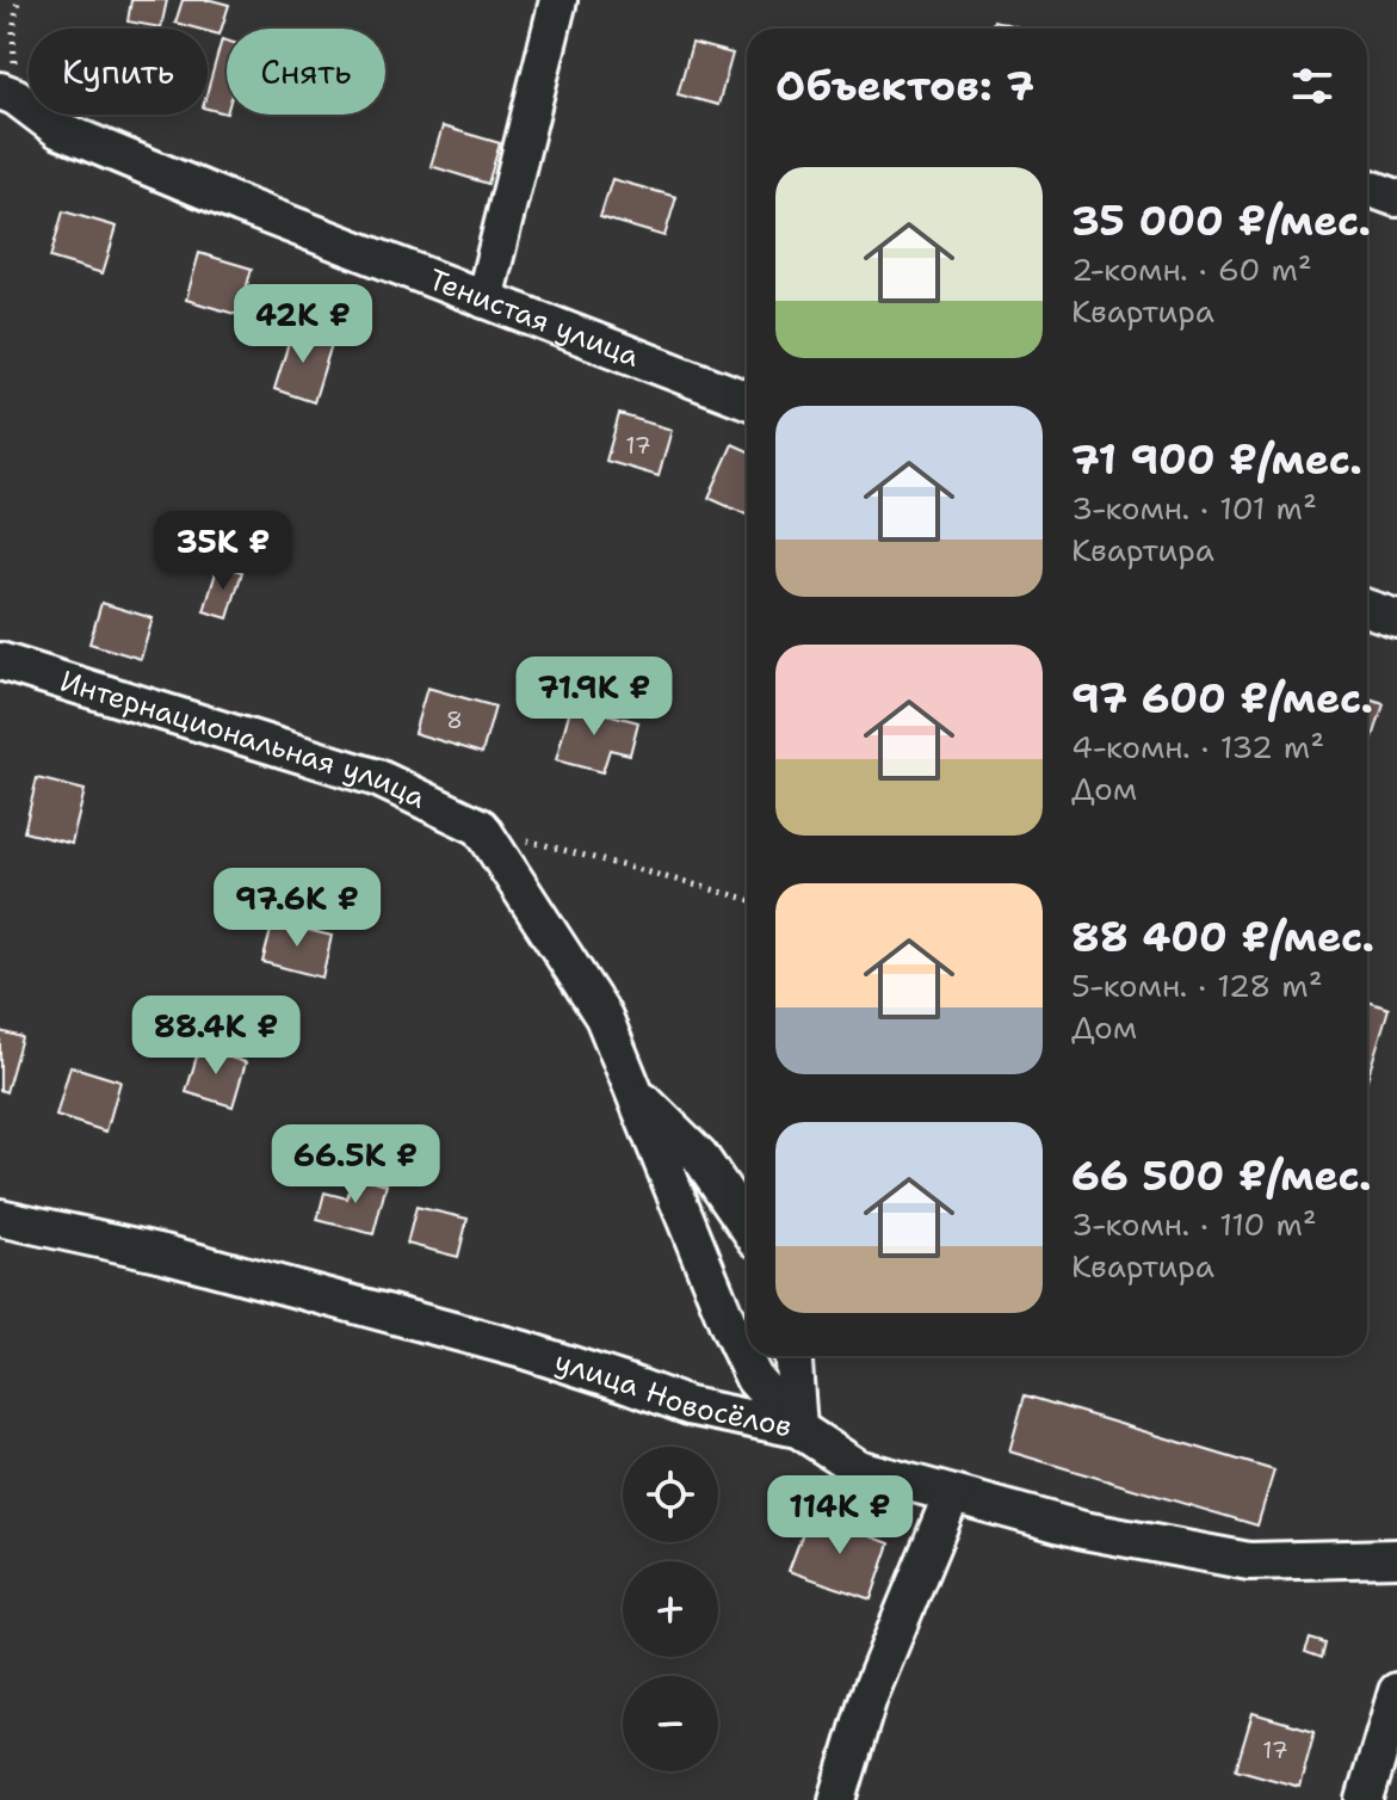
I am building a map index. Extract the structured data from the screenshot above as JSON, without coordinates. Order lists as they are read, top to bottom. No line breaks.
{"streets":{"street":["Тенистая улица","Интернациональная улица","улица Новосёлов"]},"house_numbers":["17","8","17"],"page":{"chip":["Купить","Снять"],"heading":"Объектов: 7","list":[{"name":"35 000 ₽/мес.","note":"2-комн. · 60 m² · Квартира"},{"name":"71 900 ₽/мес.","note":"3-комн. · 101 m² · Квартира"},{"name":"97 600 ₽/мес.","note":"4-комн. · 132 m² · Дом"},{"name":"88 400 ₽/мес.","note":"5-комн. · 128 m² · Дом"},{"name":"66 500 ₽/мес.","note":"3-комн. · 110 m² · Квартира"}],"price":["42K ₽","35K ₽","71.9K ₽","97.6K ₽","88.4K ₽","66.5K ₽","114K ₽"],"map_buttons":["+","−"]}}
